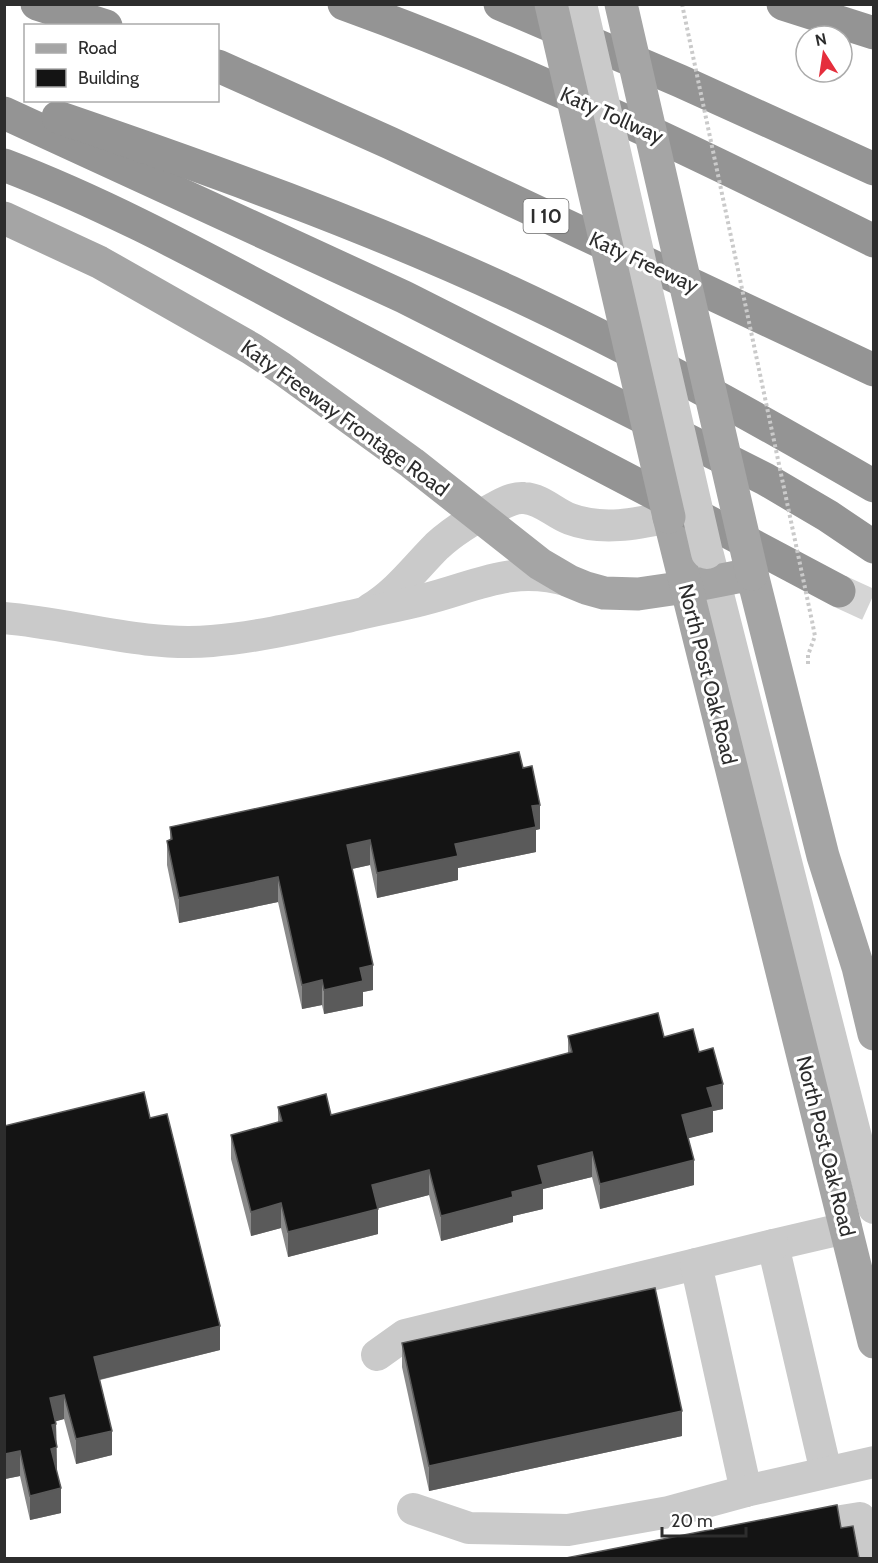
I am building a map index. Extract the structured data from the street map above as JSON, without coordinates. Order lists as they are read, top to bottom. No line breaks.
{"streets":{"highway":["Katy Tollway","I 10","Katy Freeway"],"main road":["Katy Freeway Frontage Road","North Post Oak Road"]},"crossings":[["Katy Freeway Frontage Road","North Post Oak Road"]],"legend":["Road","Building"],"scale_bar":"20 m","north":"top"}
